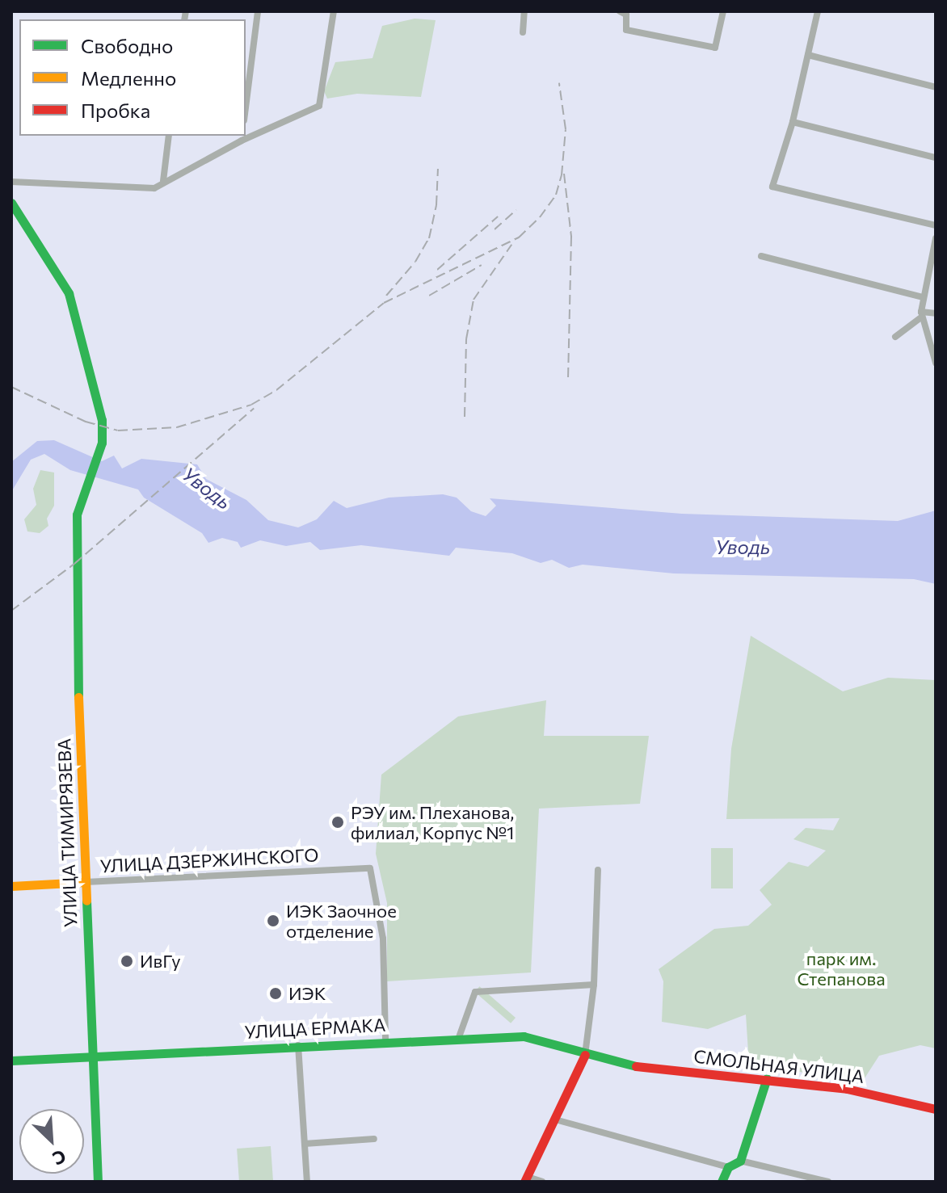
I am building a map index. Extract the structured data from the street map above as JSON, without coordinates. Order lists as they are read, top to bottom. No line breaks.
{"streets":{"main road":["УЛИЦА ТИМИРЯЗЕВА","УЛИЦА ДЗЕРЖИНСКОГО","УЛИЦА ЕРМАКА","СМОЛЬНАЯ УЛИЦА"]},"crossings":[["УЛИЦА ТИМИРЯЗЕВА","УЛИЦА ДЗЕРЖИНСКОГО"],["УЛИЦА ТИМИРЯЗЕВА","УЛИЦА ЕРМАКА"],["УЛИЦА ДЗЕРЖИНСКОГО","УЛИЦА ЕРМАКА"],["УЛИЦА ЕРМАКА","СМОЛЬНАЯ УЛИЦА"]],"water":["Уводь"],"parks":["парк им. Степанова"],"places":["РЭУ им. Плеханова, филиал, Корпус №1","ИЭК Заочное отделение","ИвГу","ИЭК"],"legend":["Свободно","Медленно","Пробка"],"north":"bottom right"}
